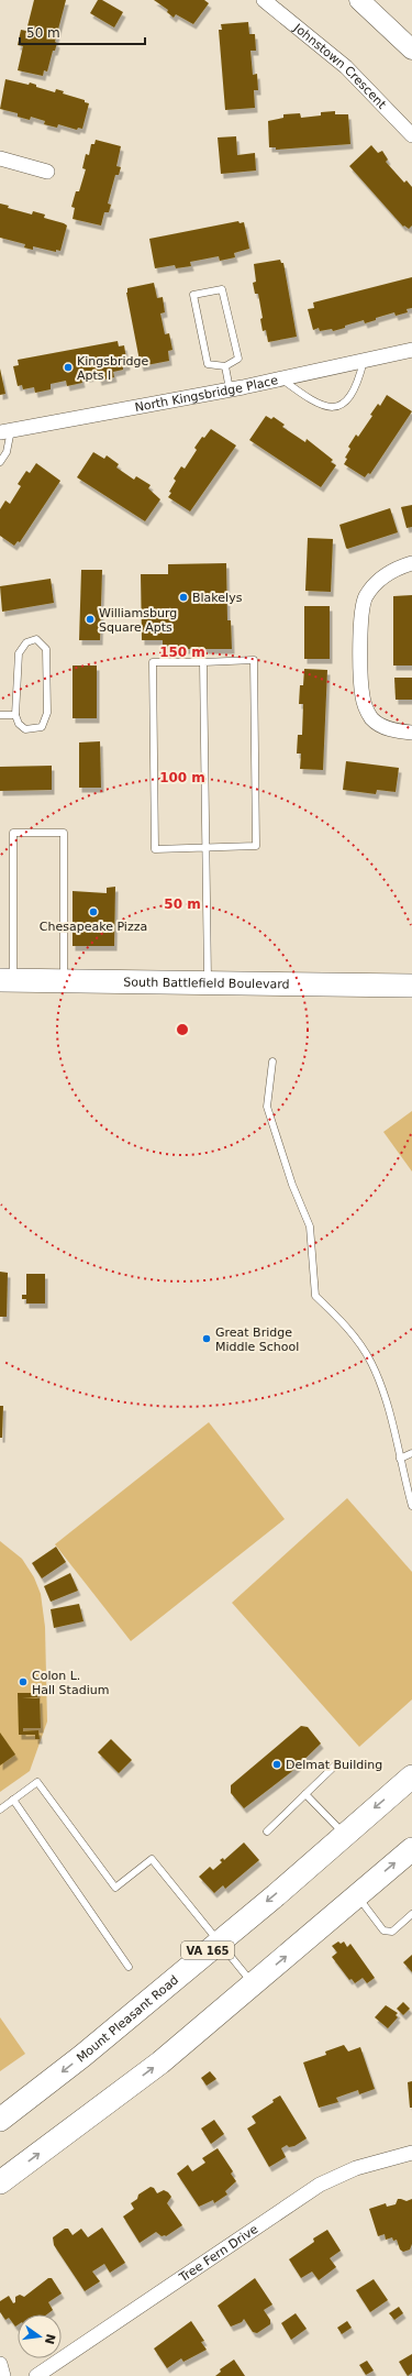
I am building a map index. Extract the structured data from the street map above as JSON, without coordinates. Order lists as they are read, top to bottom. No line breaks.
{"streets":{"main road":["South Battlefield Boulevard","VA 165","Mount Pleasant Road"],"street":["Johnstown Crescent","North Kingsbridge Place","Tree Fern Drive"]},"places":["Kingsbridge Apts I","Blakelys","Williamsburg Square Apts","Chesapeake Pizza","Great Bridge Middle School","Colon L. Hall Stadium","Delmat Building"],"scale_bar":"50 m","north":"right","rings":["150 m","100 m","50 m"]}
